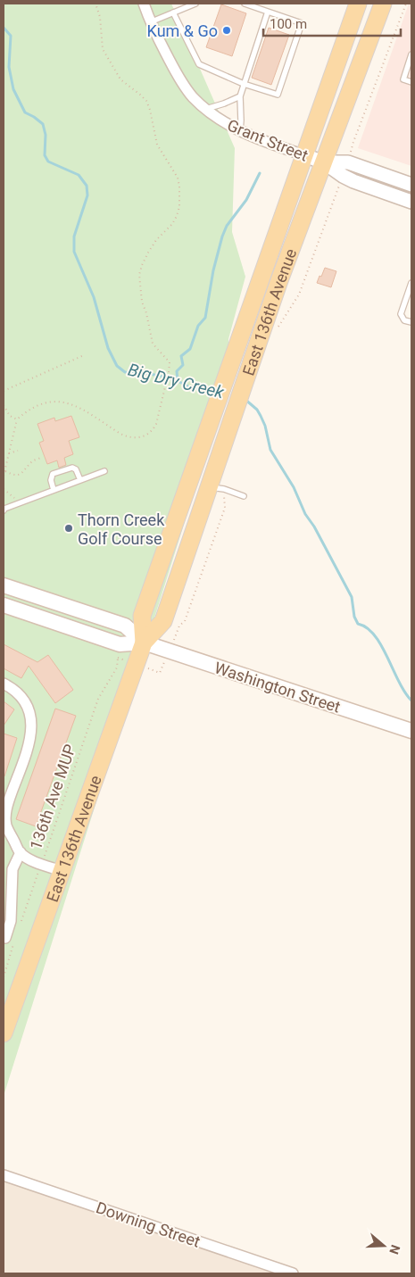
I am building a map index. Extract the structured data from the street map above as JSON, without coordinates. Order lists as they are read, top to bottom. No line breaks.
{"streets":{"main road":["East 136th Avenue","Washington Street"],"street":["Grant Street","Downing Street"],"path":["136th Ave MUP"]},"crossings":[["Grant Street","East 136th Avenue"],["East 136th Avenue","Washington Street"],["Washington Street","136th Ave MUP"]],"water":["Big Dry Creek"],"places":["Kum & Go","Thorn Creek Golf Course"],"scale_bar":"100 m","north":"right"}
